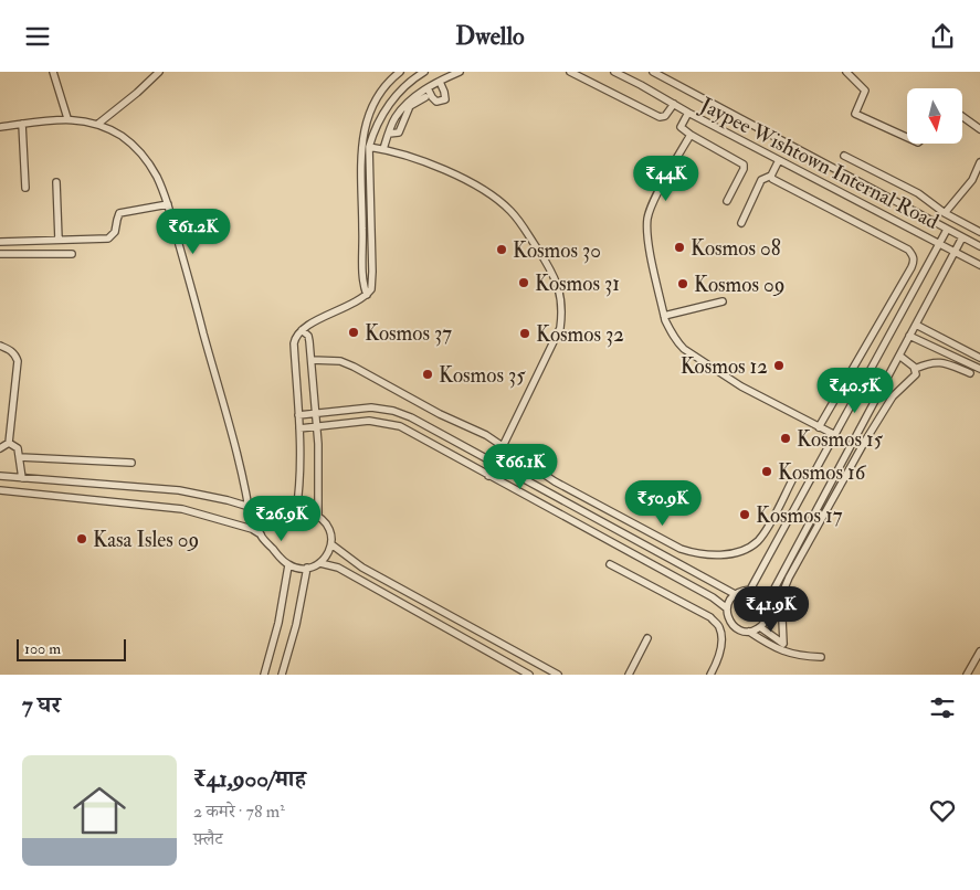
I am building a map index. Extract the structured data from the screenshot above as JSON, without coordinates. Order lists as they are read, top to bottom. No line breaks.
{"streets":{"street":["Jaypee Wishtown Internal Road"]},"places":["Kosmos 08","Kosmos 30","Kosmos 31","Kosmos 09","Kosmos 37","Kosmos 32","Kosmos 12","Kosmos 35","Kosmos 15","Kosmos 16","Kosmos 17","Kasa Isles 09"],"scale_bar":"100 m","north":"bottom","page":{"header":"Dwello","price":["₹44K","₹61.2K","₹40.5K","₹66.1K","₹50.9K","₹26.9K","₹41.9K"],"scale":"100 m","heading":"7 घर","list":[{"name":"₹41,900/माह","note":"2 कमरे · 78 m² · फ़्लैट"}]}}
